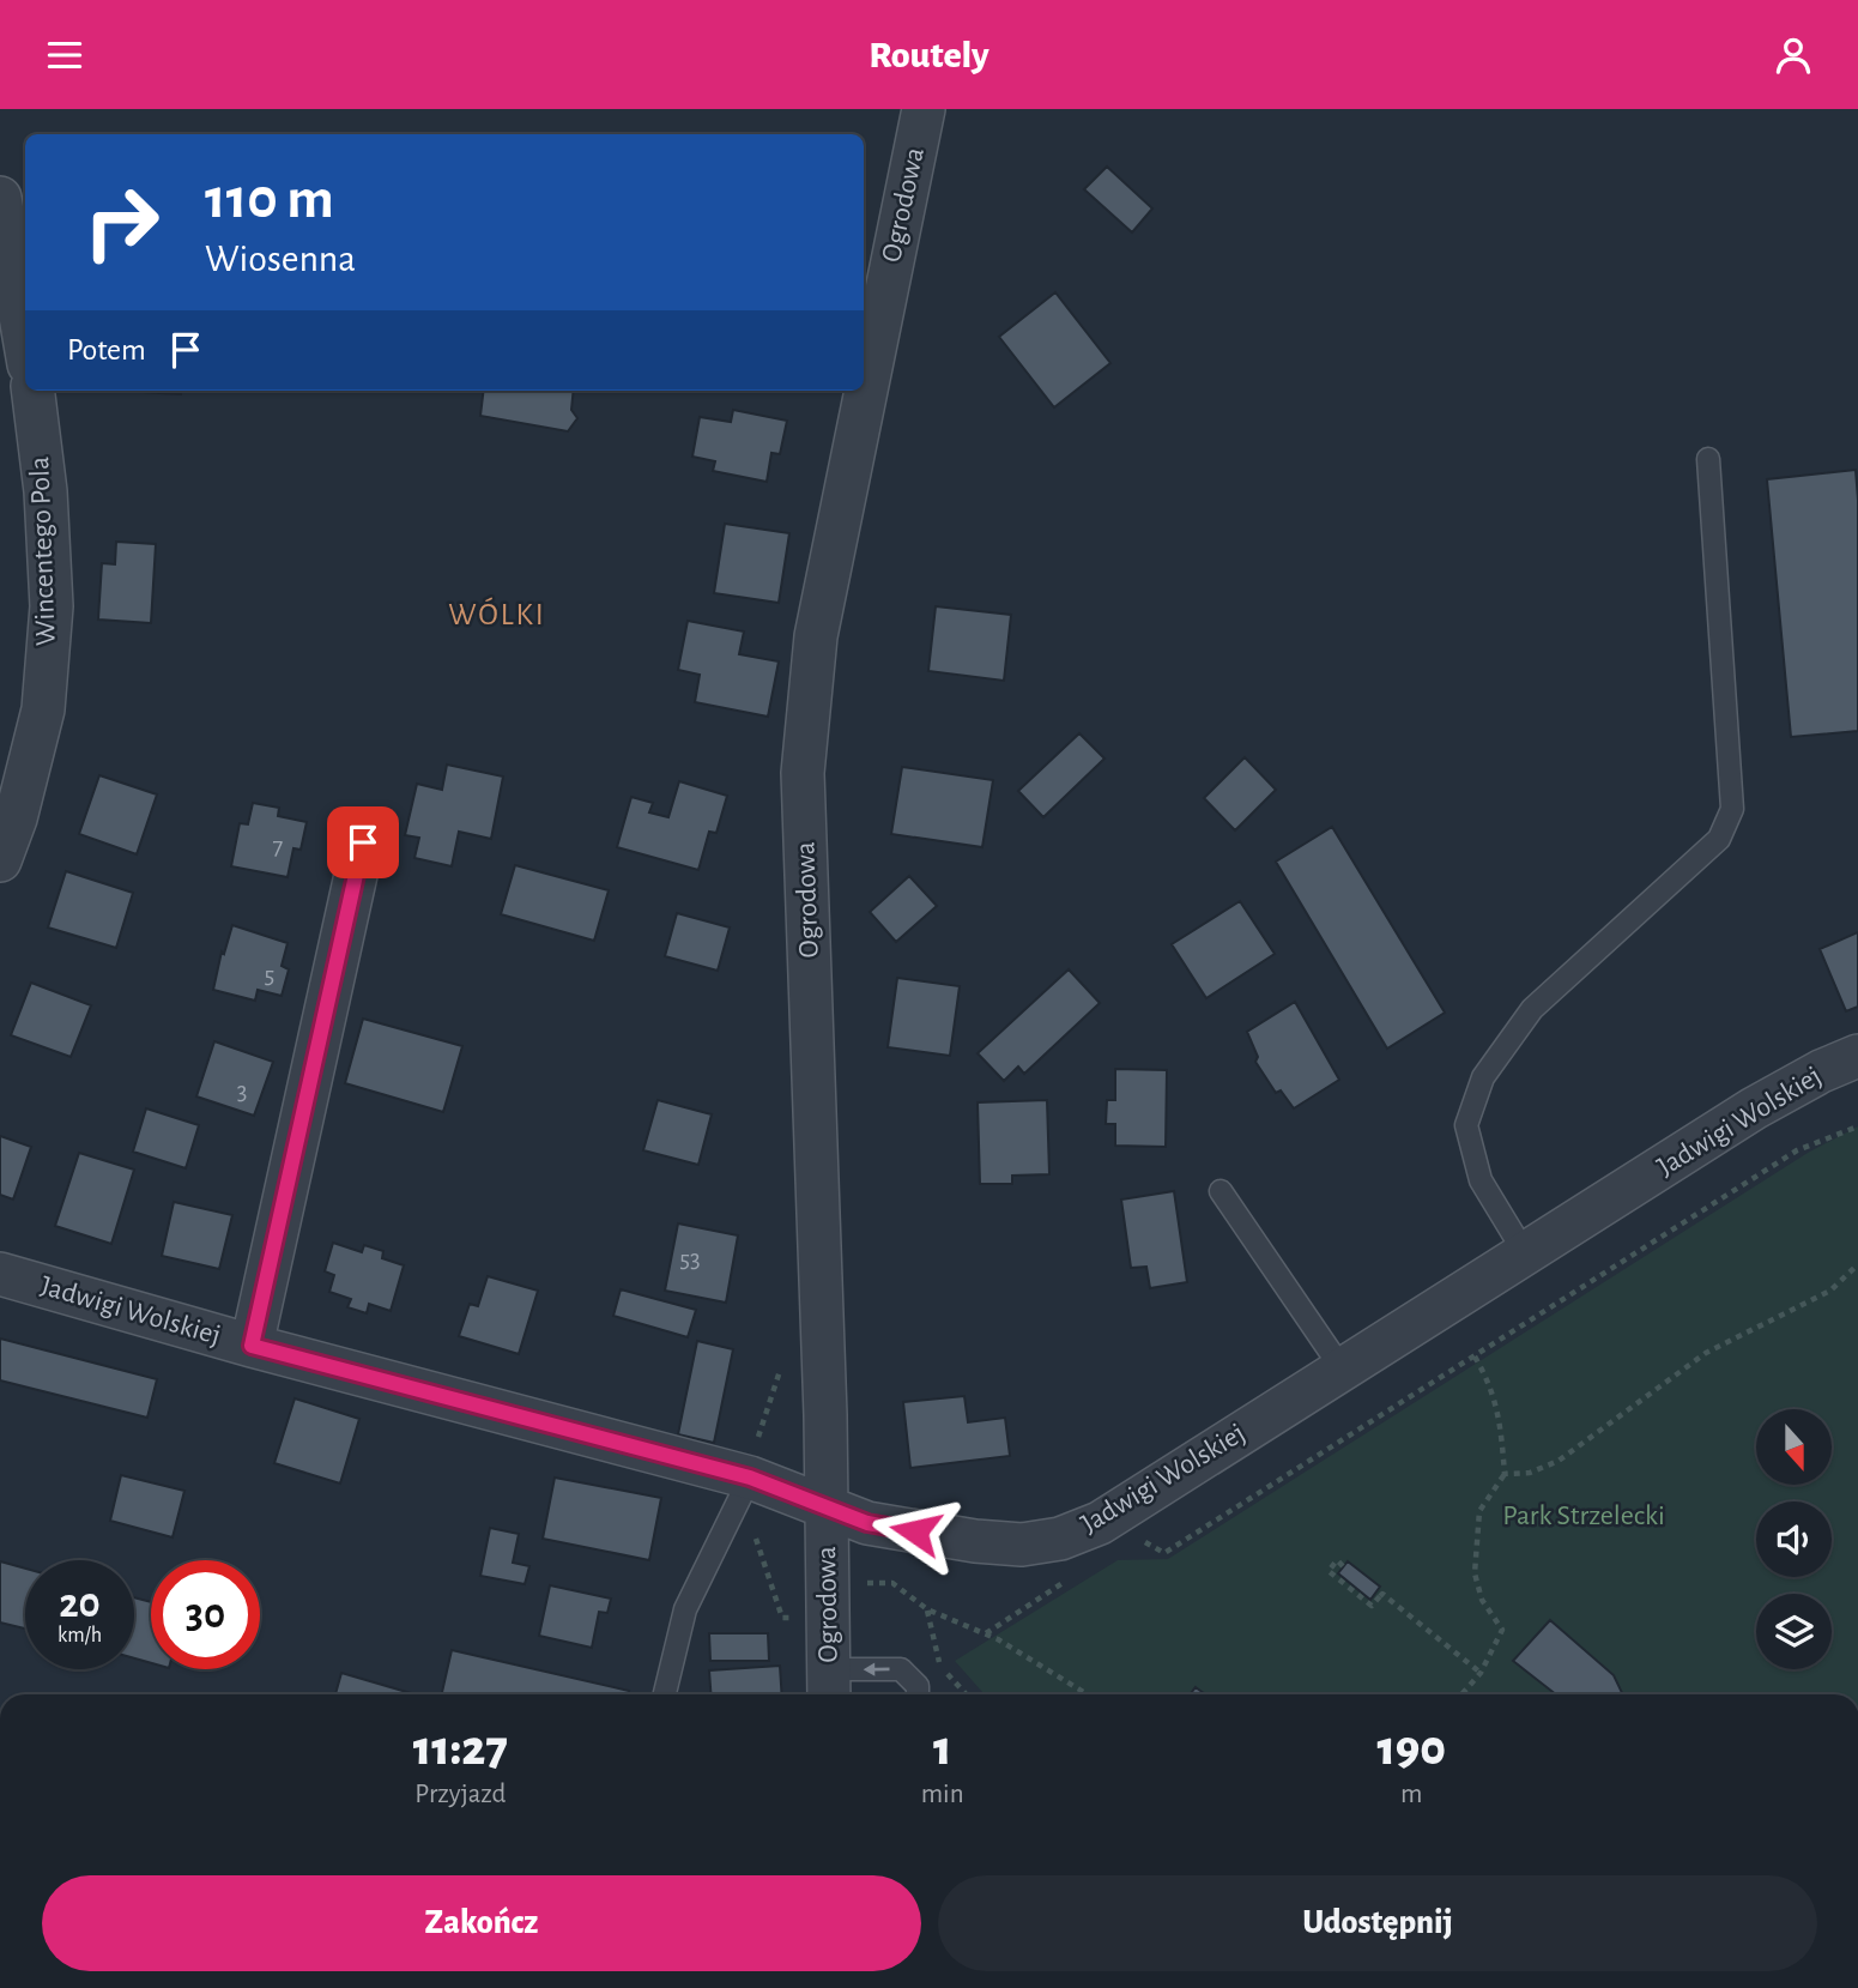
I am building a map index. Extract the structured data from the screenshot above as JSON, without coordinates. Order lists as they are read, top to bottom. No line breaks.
{"streets":{"street":["Ogrodowa","Wincentego Pola","Jadwigi Wolskiej"]},"crossings":[["Ogrodowa","Jadwigi Wolskiej"]],"districts":["WÓLKI"],"parks":["Park Strzelecki"],"house_numbers":["7","5","3","53"],"north":"bottom","page":{"header":"Routely","turn":["110 m","Wiosenna"],"then":"Potem","speed":"20 km/h","limit":"30","eta":["11:27","Przyjazd","1","min","190","m"],"buttons":["Zakończ","Udostępnij"]}}
